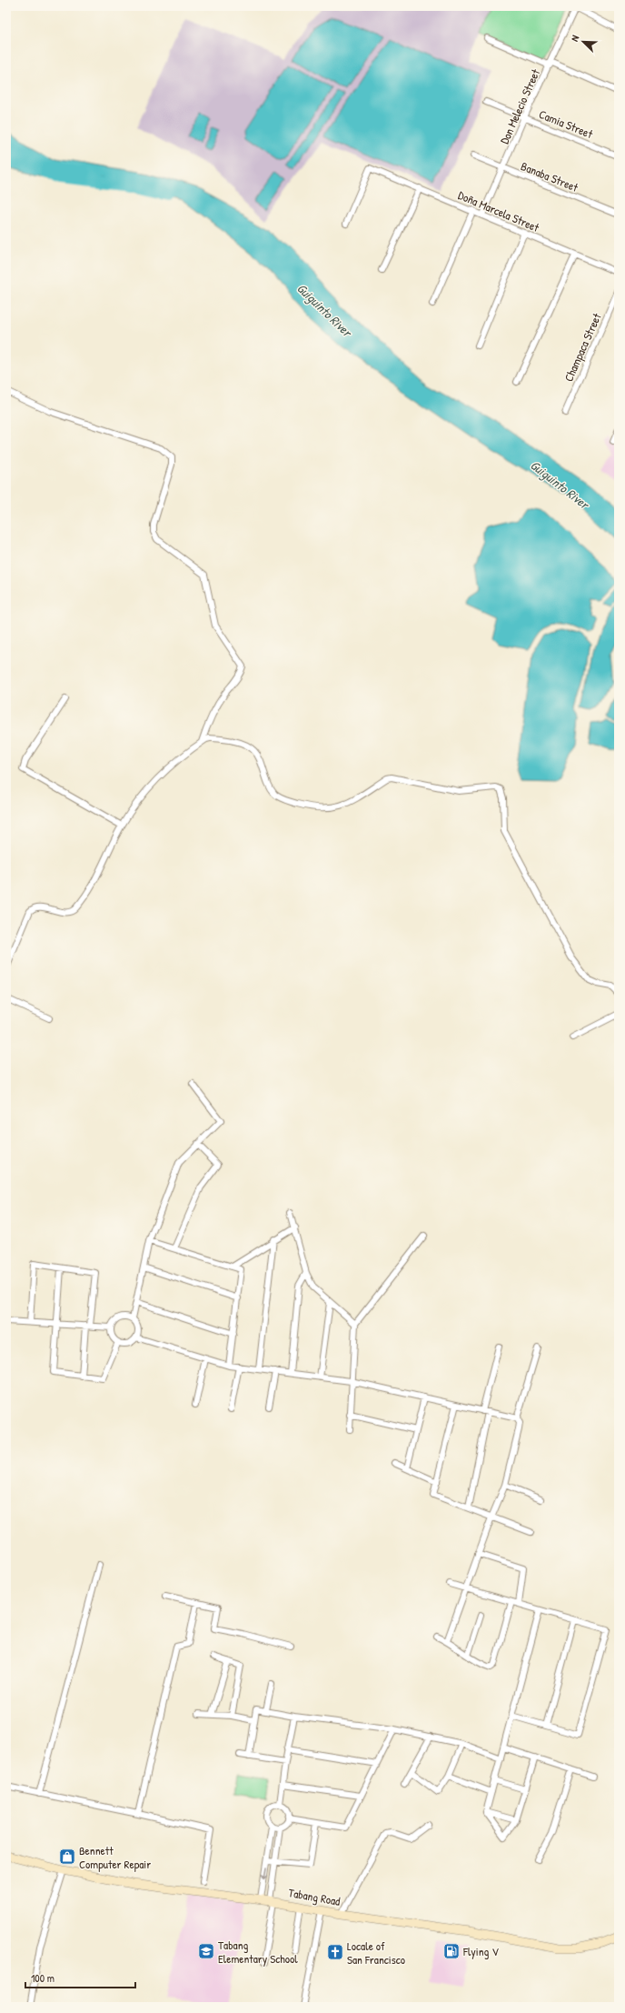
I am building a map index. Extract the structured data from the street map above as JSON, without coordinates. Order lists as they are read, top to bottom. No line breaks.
{"streets":{"main road":["Tabang Road"],"street":["Don Melecio Street","Camia Street","Banaba Street","Doña Marcela Street","Champaca Street"]},"crossings":[["Don Melecio Street","Camia Street"],["Don Melecio Street","Banaba Street"],["Don Melecio Street","Doña Marcela Street"]],"water":["Guiguinto River"],"places":{"shop":["Bennett Computer Repair"],"school or university":["Tabang Elementary School"],"fuel station":["Flying V"],"church":["Locale of San Francisco"]},"scale_bar":"100 m","north":"top left"}
